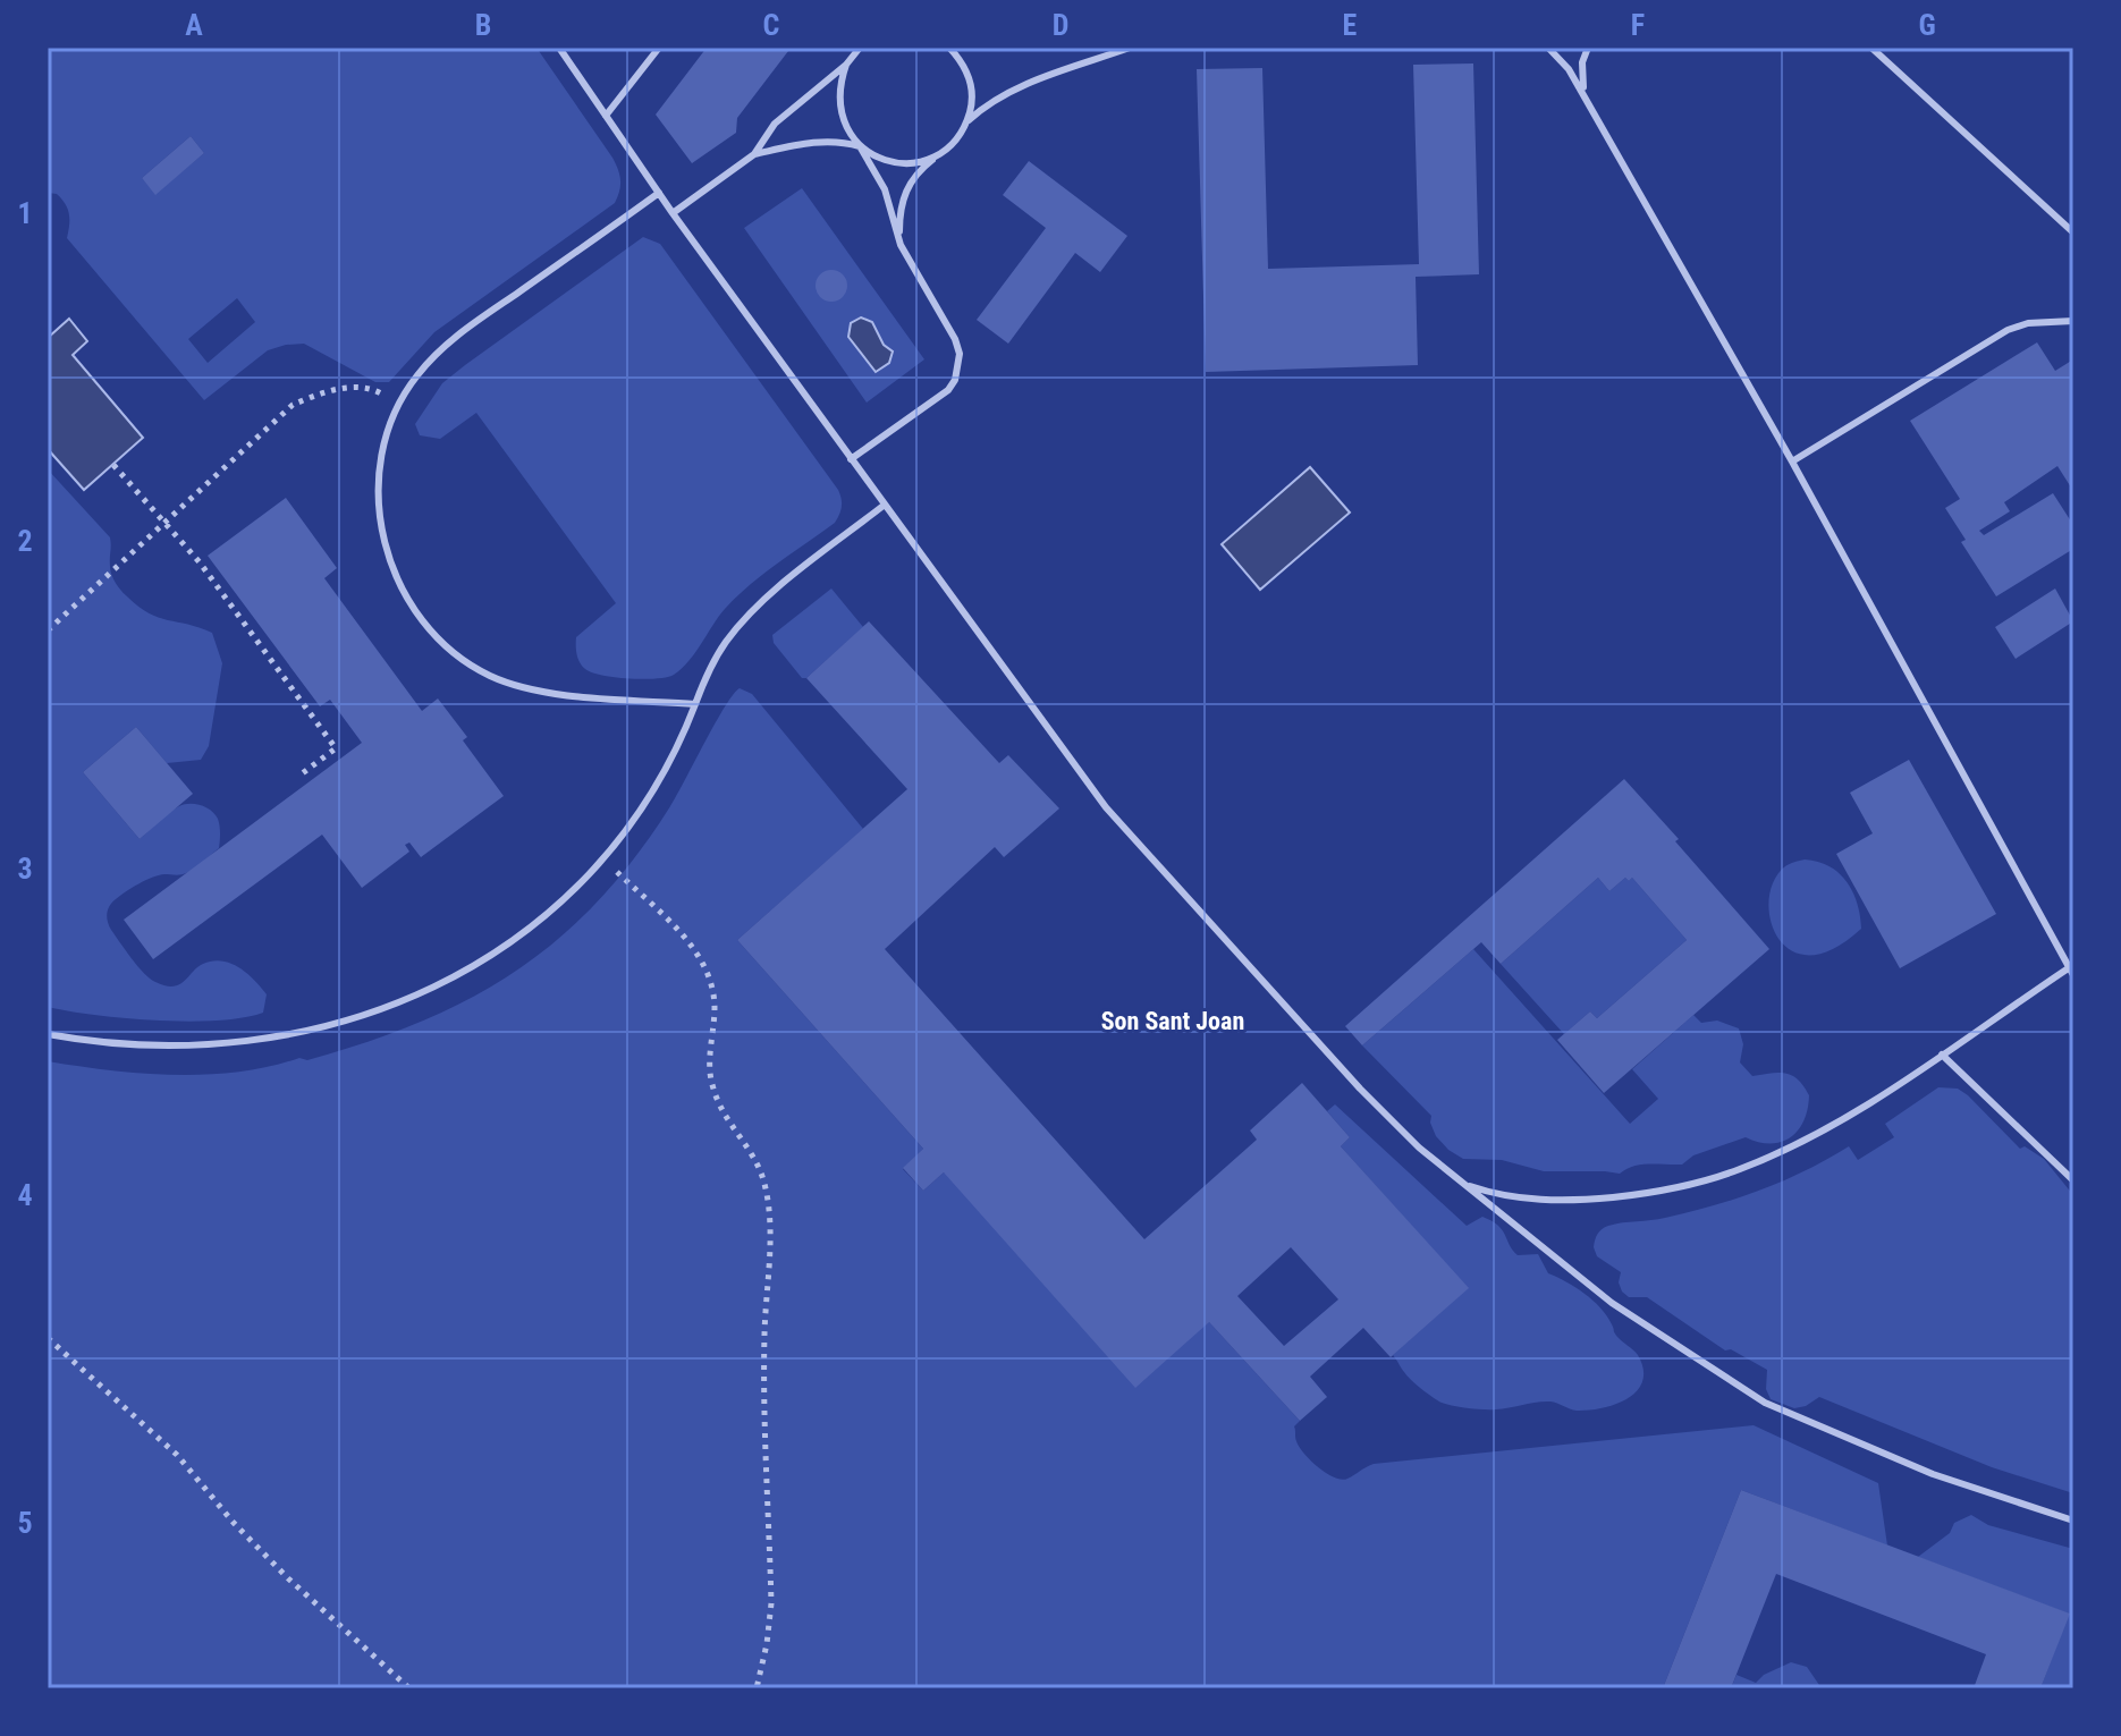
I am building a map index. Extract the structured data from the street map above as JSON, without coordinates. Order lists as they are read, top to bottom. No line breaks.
{"districts":["Son Sant Joan"],"grid":{"columns":["A","B","C","D","E","F","G"],"rows":["1","2","3","4","5"]}}
